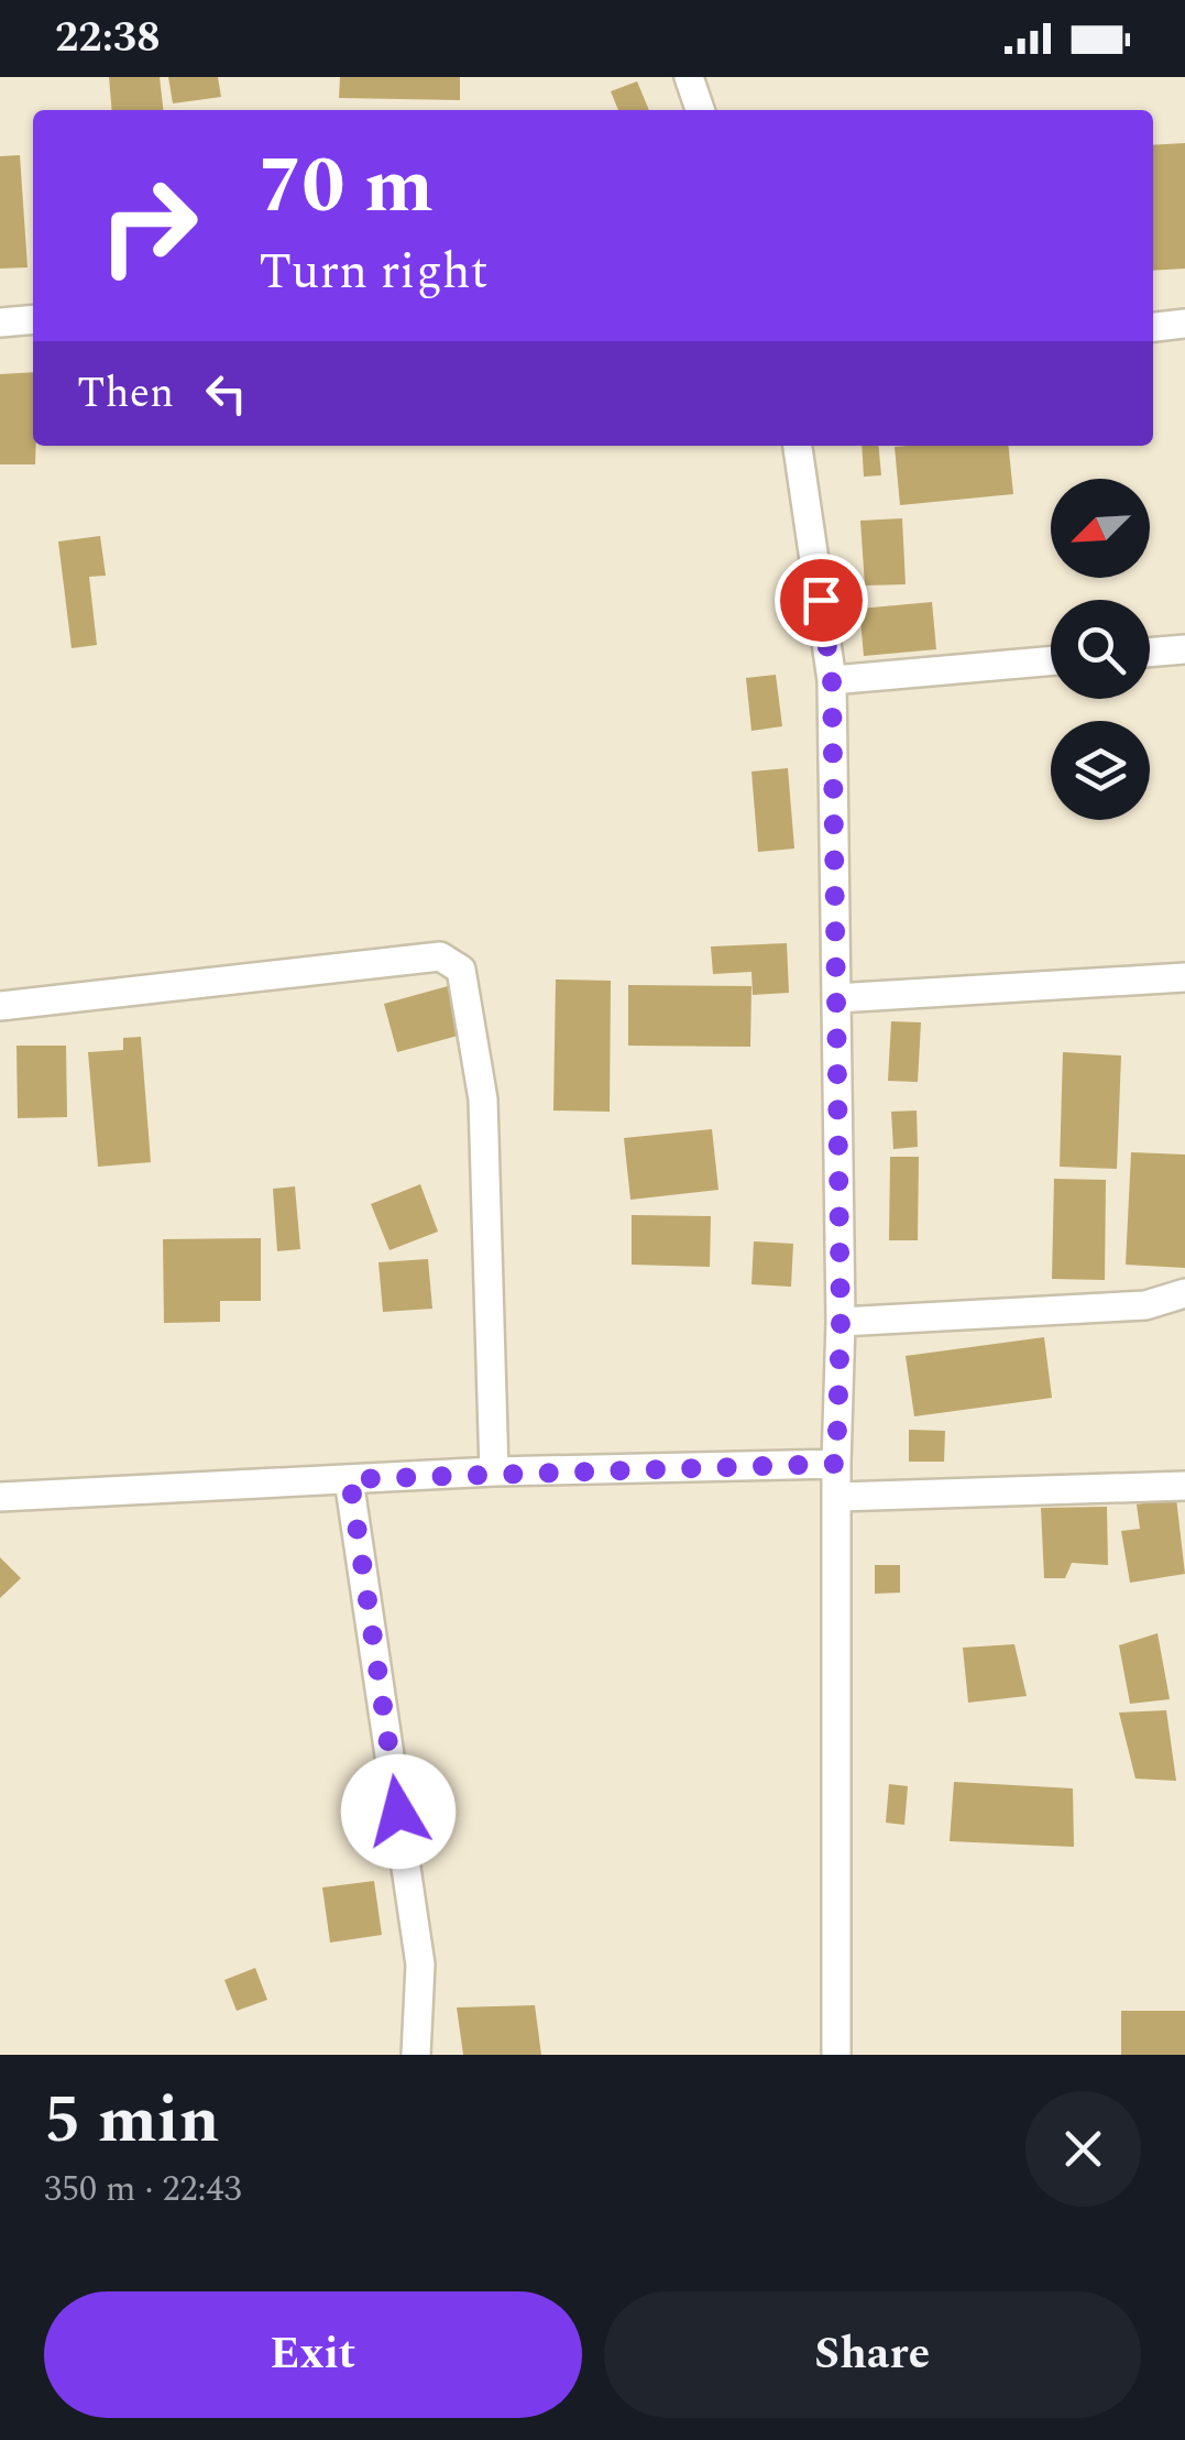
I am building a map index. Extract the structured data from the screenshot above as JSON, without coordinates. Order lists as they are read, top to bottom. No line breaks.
{"north":"bottom left","page":{"status":"22:38","turn":["70 m","Turn right"],"then":"Then","heading":["5 min","350 m · 22:43"],"buttons":["Exit","Share"]}}
